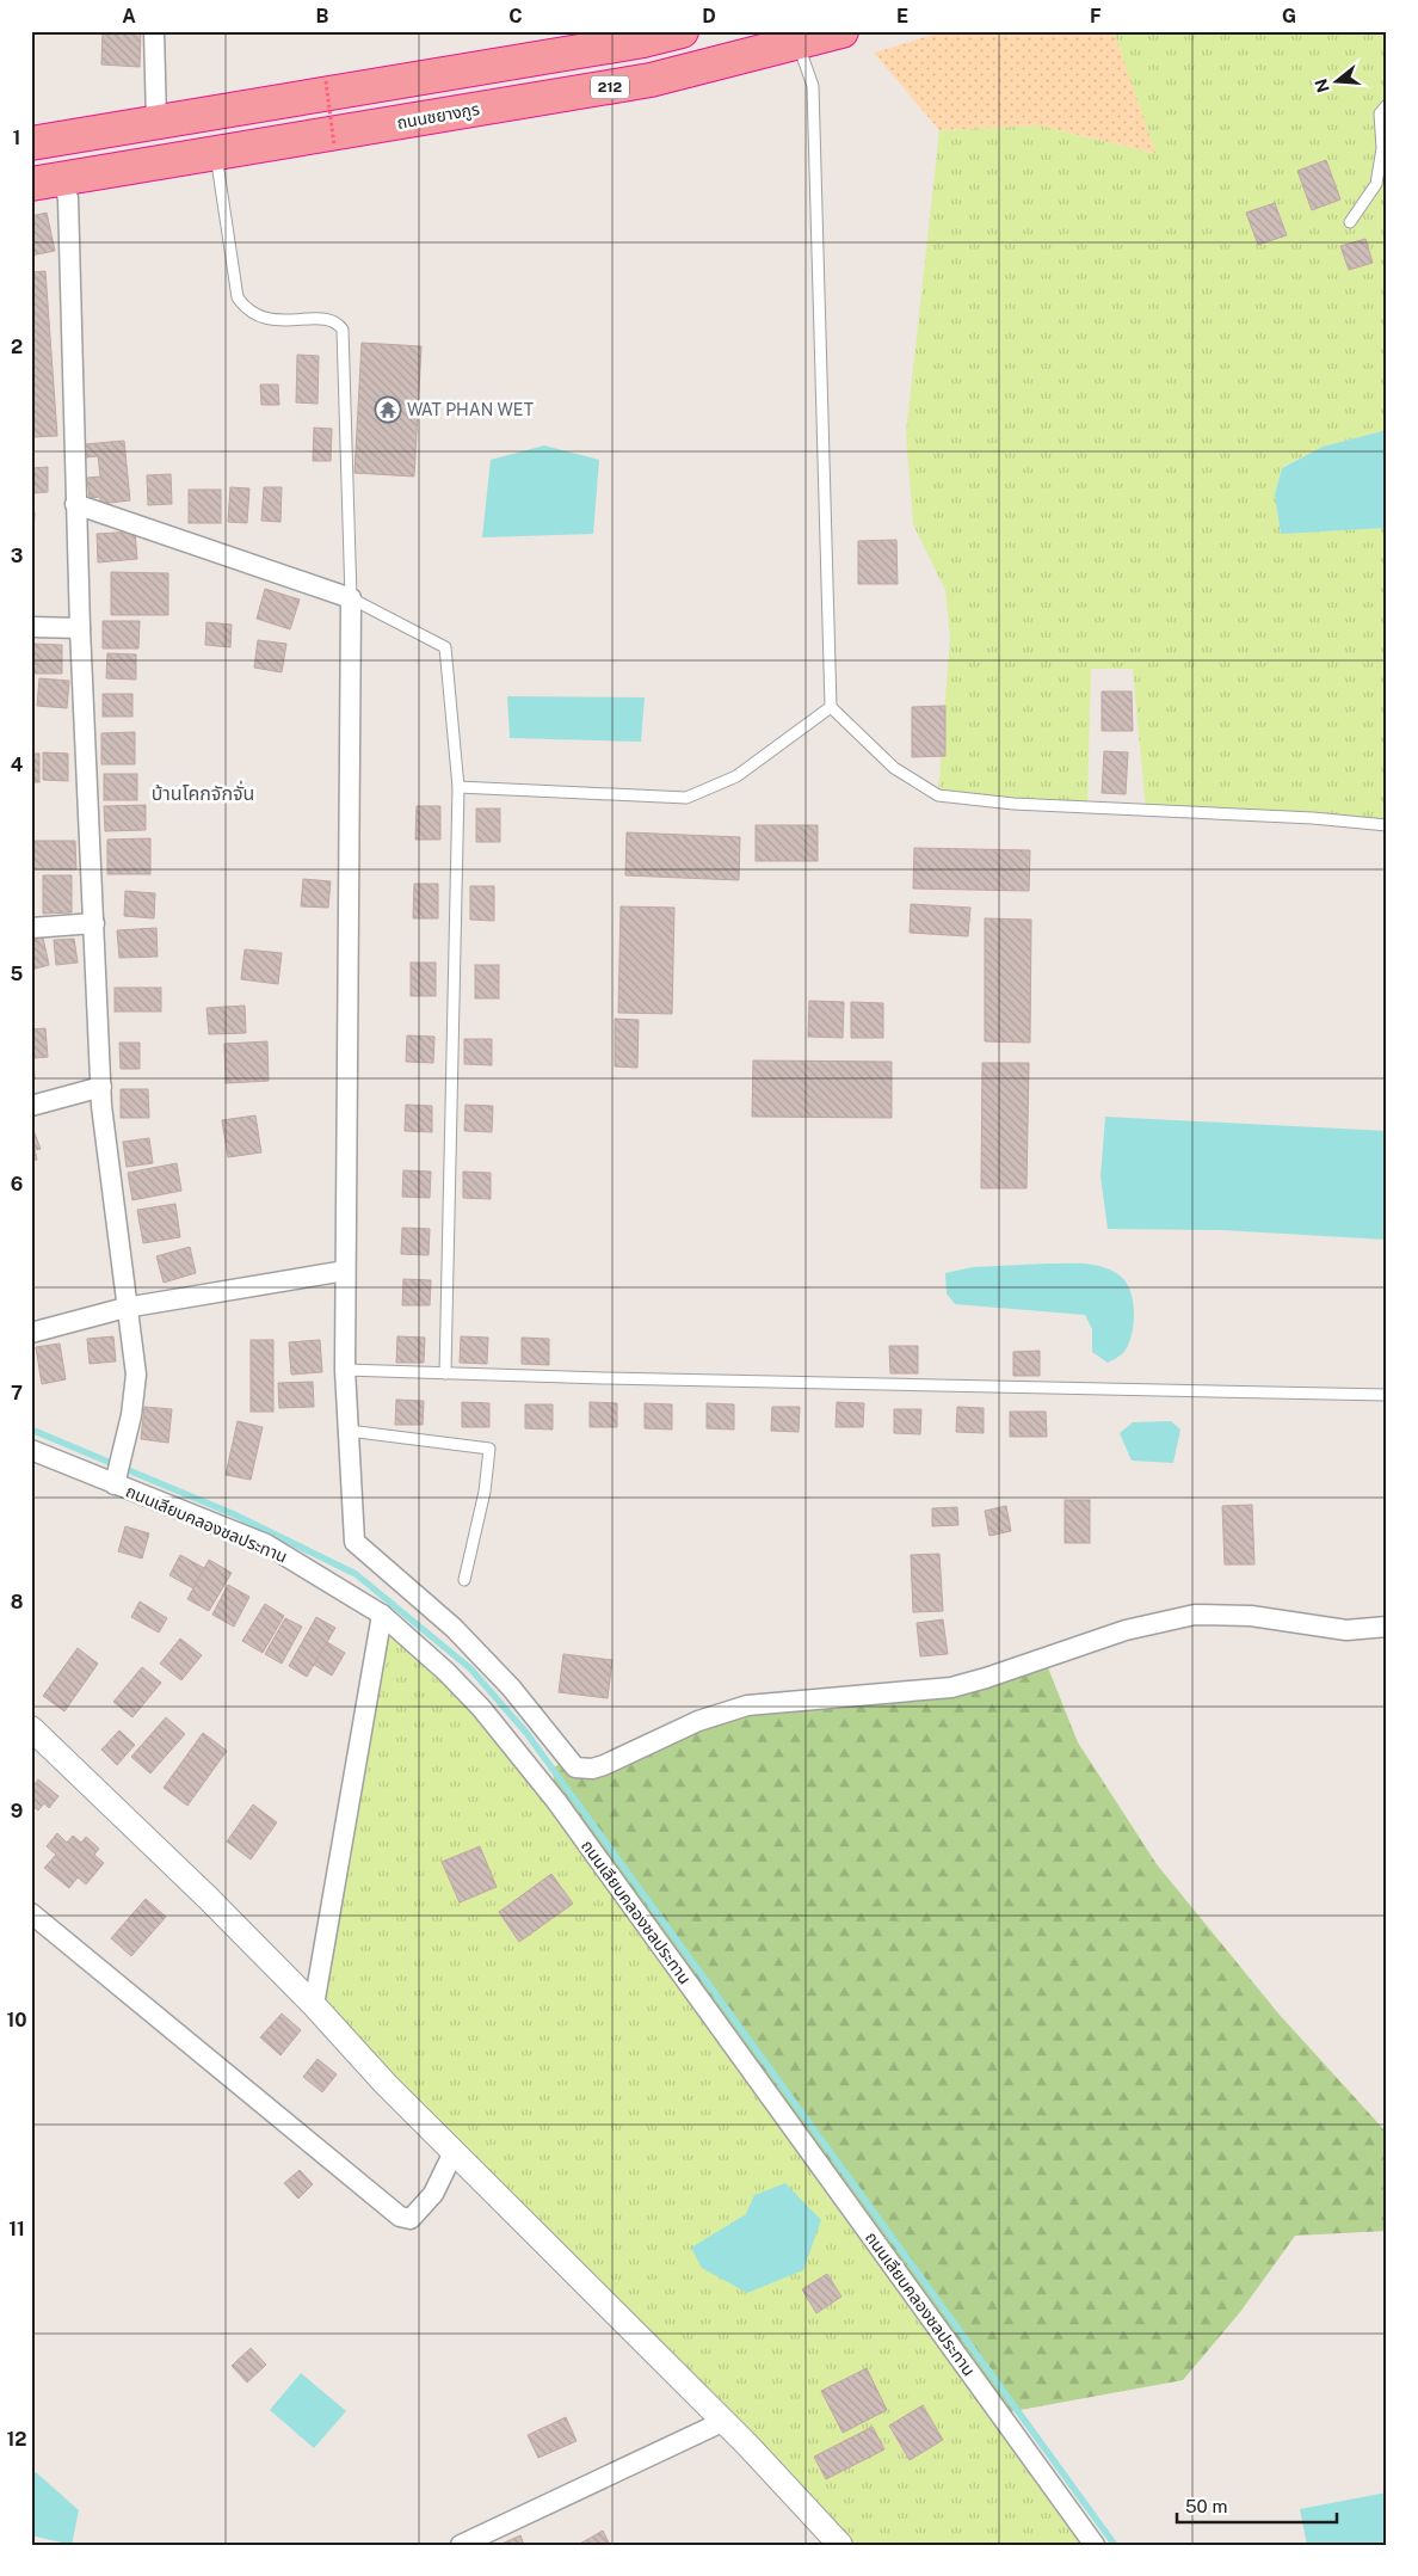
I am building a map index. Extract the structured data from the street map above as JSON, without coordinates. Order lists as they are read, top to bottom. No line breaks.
{"streets":{"highway":["212","ถนนชยางกูร"],"street":["ถนนเลียบคลองชลประทาน"]},"districts":["บ้านโคกจักจั่น"],"places":{"temple":["WAT PHAN WET"]},"scale_bar":"50 m","north":"left","grid":{"columns":["A","B","C","D","E","F","G"],"rows":["1","2","3","4","5","6","7","8","9","10","11","12"]}}
